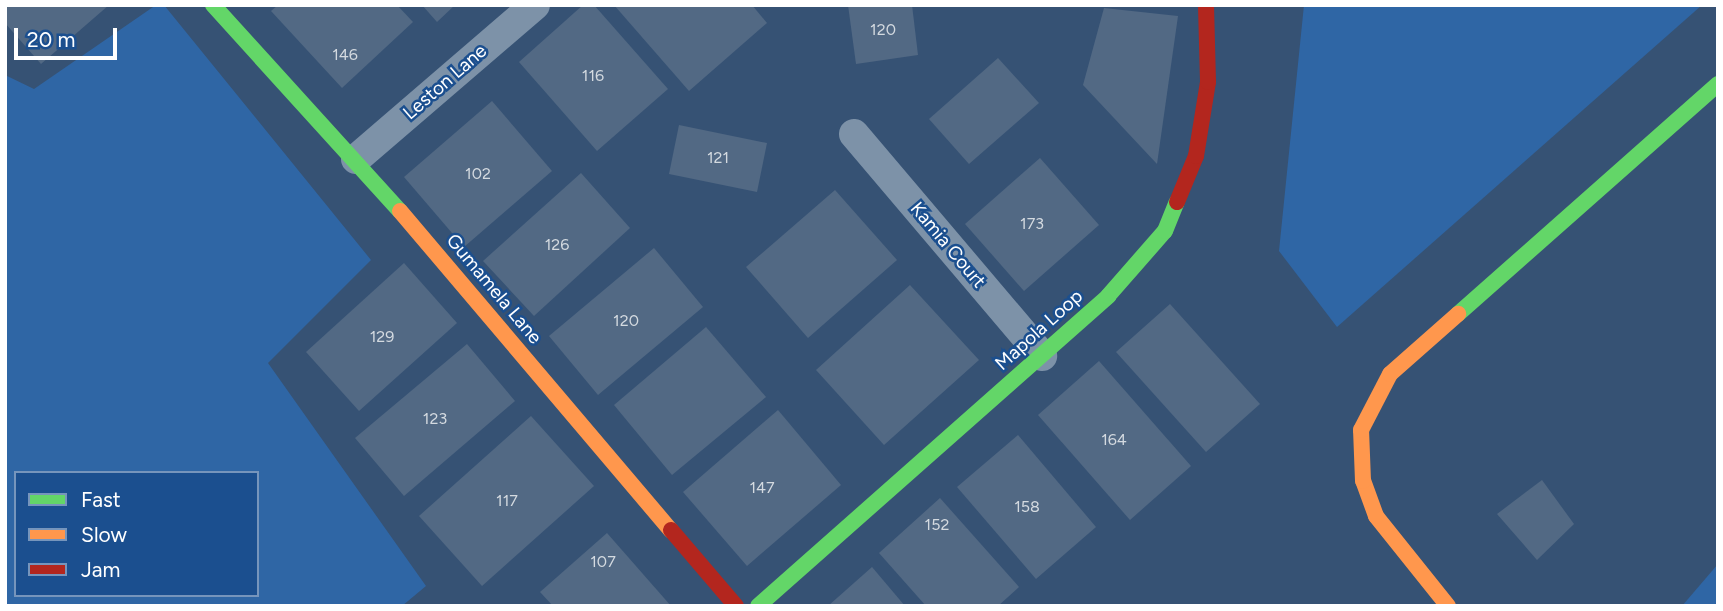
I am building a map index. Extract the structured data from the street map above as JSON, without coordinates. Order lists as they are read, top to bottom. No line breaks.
{"streets":{"street":["Leston Lane","Kamia Court","Gumamela Lane","Mapola Loop"]},"crossings":[["Leston Lane","Gumamela Lane"],["Kamia Court","Mapola Loop"]],"house_numbers":["120","146","116","121","102","173","126","120","129","123","164","147","117","158","152","107"],"legend":["Fast","Slow","Jam"],"scale_bar":"20 m"}
